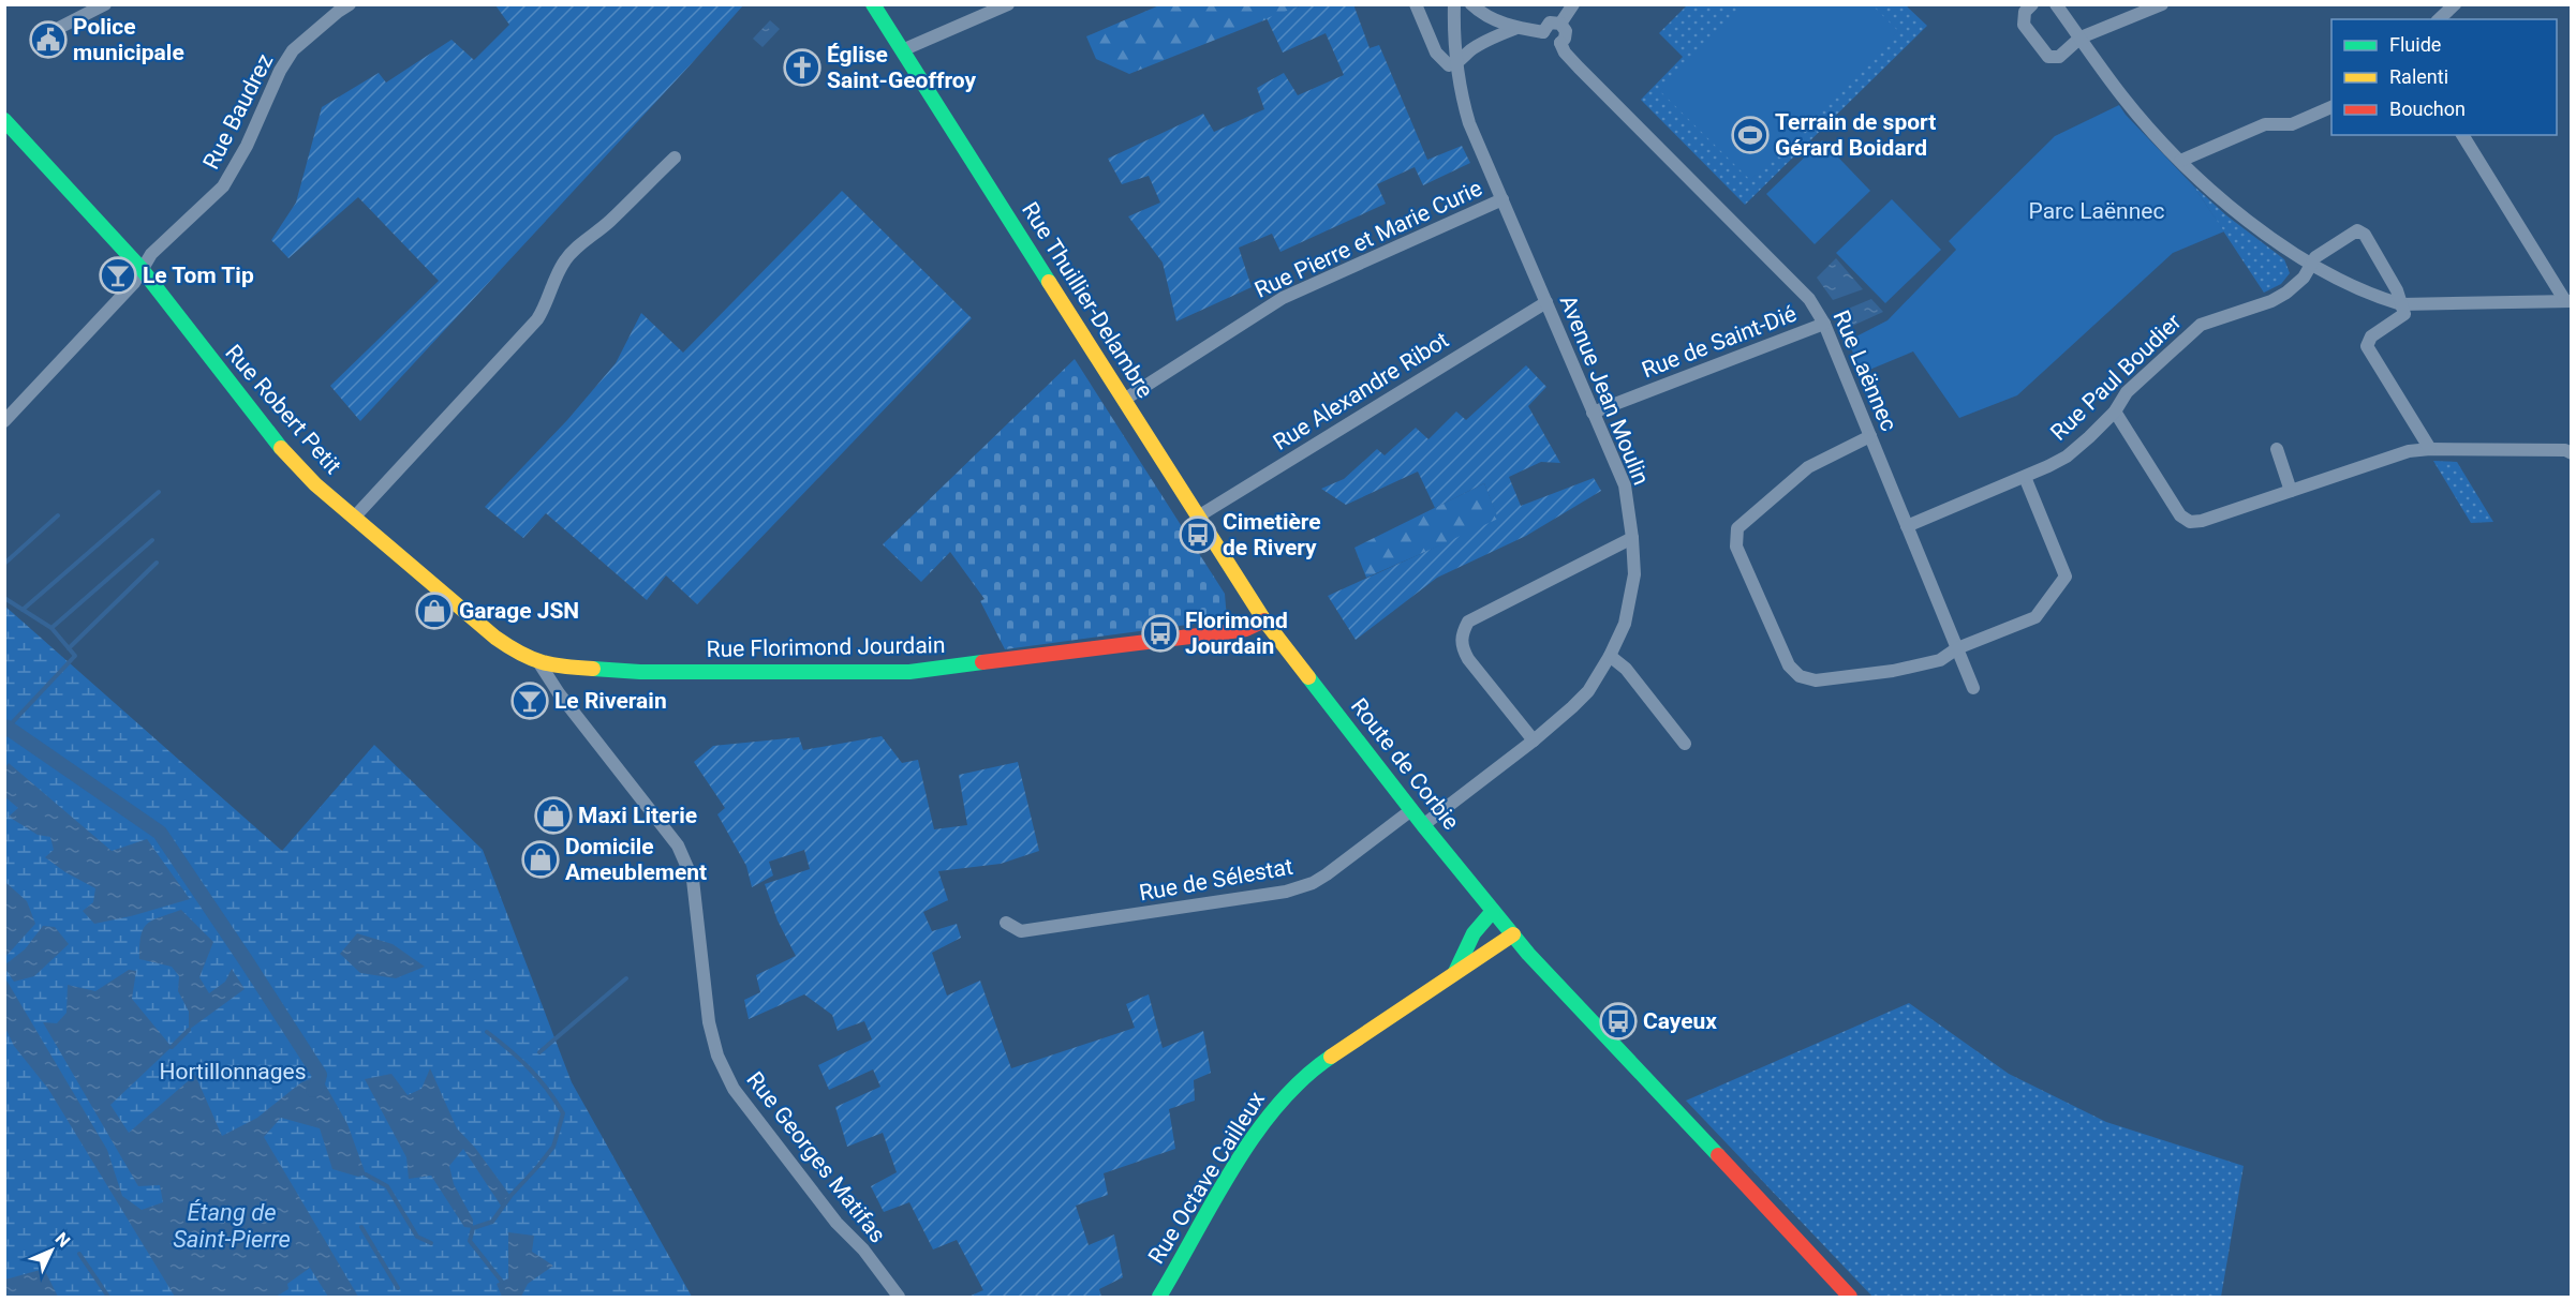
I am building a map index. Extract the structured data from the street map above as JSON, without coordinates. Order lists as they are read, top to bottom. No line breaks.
{"streets":{"street":["Rue Baudrez","Rue Pierre et Marie Curie","Rue Thuillier-Delambre","Rue de Saint-Dié","Rue Laënnec","Rue Paul Boudier","Avenue Jean Moulin","Rue Alexandre Ribot","Rue Robert Petit","Rue Florimond Jourdain","Route de Corbie","Rue de Sélestat","Rue Georges Matifas","Rue Octave Cailleux"]},"crossings":[["Rue Baudrez","Rue Robert Petit"],["Rue Pierre et Marie Curie","Rue Thuillier-Delambre"],["Rue Pierre et Marie Curie","Avenue Jean Moulin"],["Rue Thuillier-Delambre","Rue Alexandre Ribot"],["Rue Thuillier-Delambre","Rue Florimond Jourdain"],["Rue Thuillier-Delambre","Route de Corbie"],["Rue de Saint-Dié","Rue Laënnec"],["Rue de Saint-Dié","Avenue Jean Moulin"],["Rue Laënnec","Rue Paul Boudier"],["Avenue Jean Moulin","Rue Alexandre Ribot"],["Avenue Jean Moulin","Route de Corbie"],["Rue Robert Petit","Rue Florimond Jourdain"],["Rue Robert Petit","Rue Georges Matifas"],["Rue Florimond Jourdain","Route de Corbie"],["Rue Florimond Jourdain","Rue Georges Matifas"],["Route de Corbie","Rue de Sélestat"],["Route de Corbie","Rue Octave Cailleux"]],"water":["Étang de Saint-Pierre"],"parks":["Parc Laënnec","Hortillonnages"],"places":{"public building":["Police municipale"],"church":["Église Saint-Geoffroy"],"sports":["Terrain de sport Gérard Boidard"],"bar":["Le Tom Tip","Le Riverain"],"bus stop":["Cimetière de Rivery","Florimond Jourdain","Cayeux"],"shop":["Garage JSN","Maxi Literie","Domicile Ameublement"]},"legend":["Fluide","Ralenti","Bouchon"],"north":"top right"}
